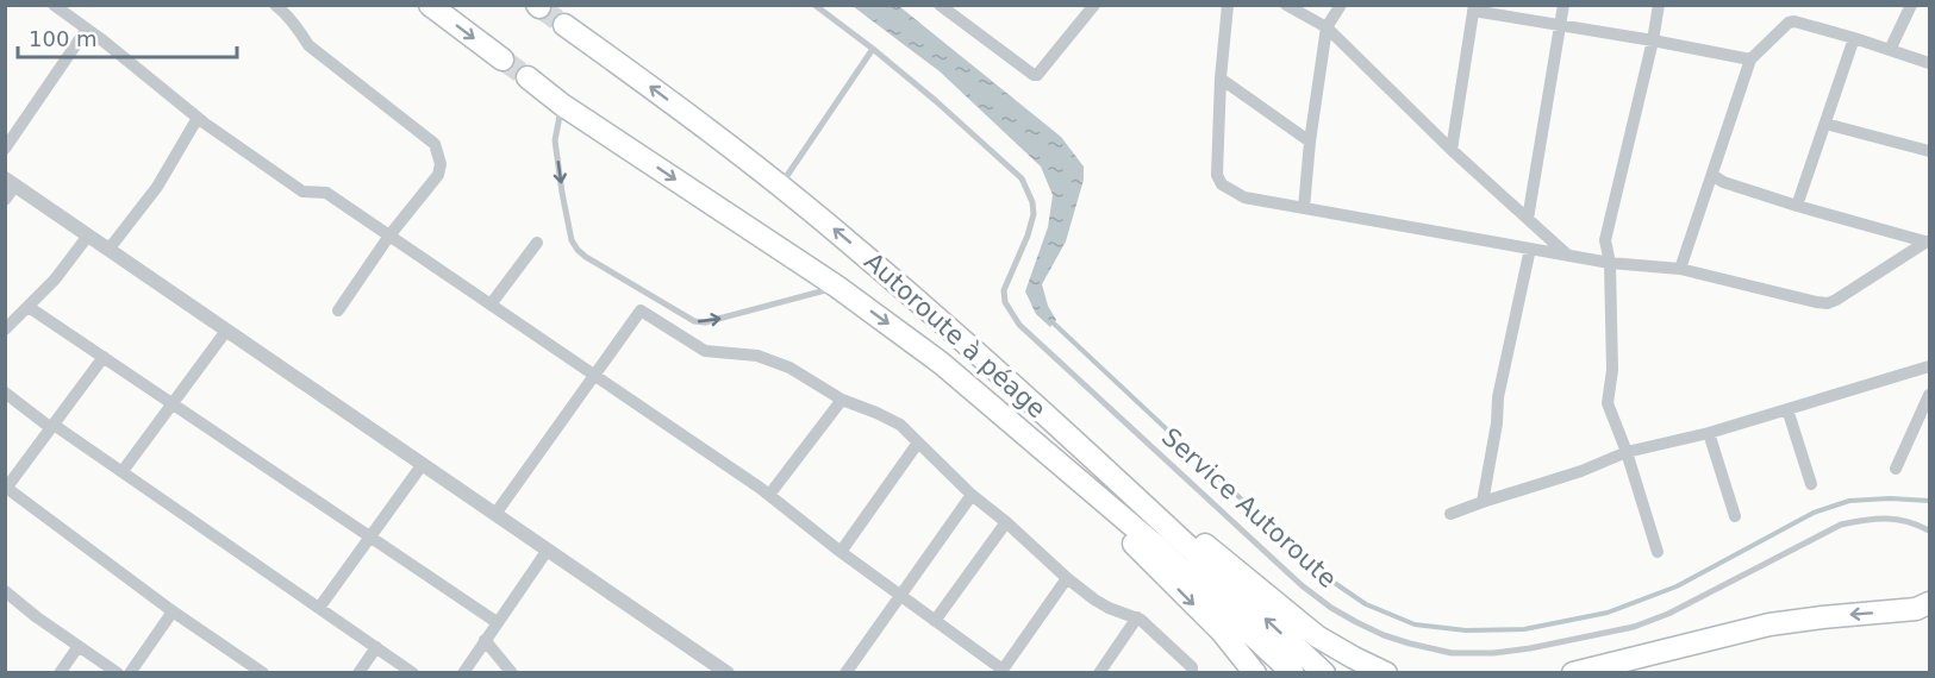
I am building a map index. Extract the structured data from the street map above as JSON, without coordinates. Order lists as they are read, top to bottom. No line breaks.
{"streets":{"highway":["Autoroute à péage"],"lane":["Service Autoroute"]},"scale_bar":"100 m"}
